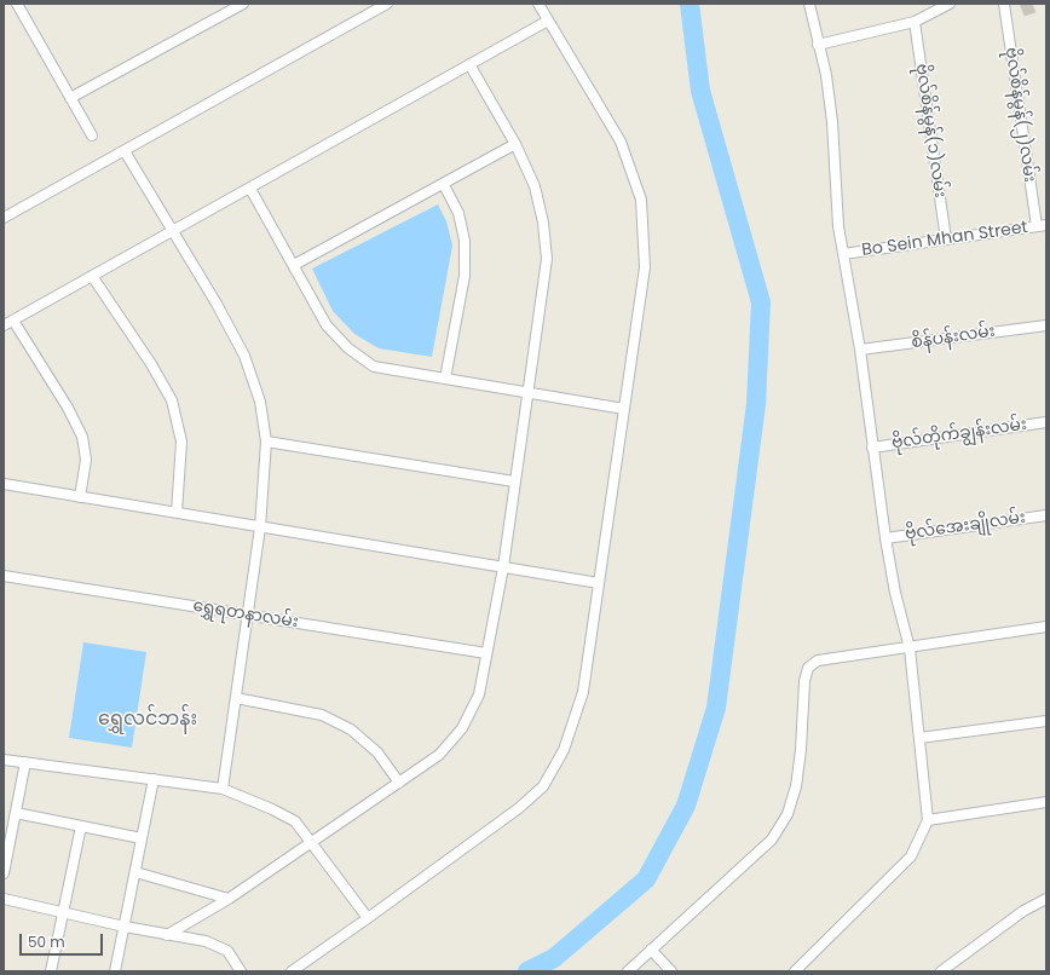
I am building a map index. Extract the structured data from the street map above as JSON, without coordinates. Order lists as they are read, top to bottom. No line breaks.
{"streets":{"street":["ဗိုလ်စိန်မွန်(၂)လမ်း","ဗိုလ်စိန်မွန်(၁)လမ်း","Bo Sein Mhan Street","စိန်ပန်းလမ်း","ဗိုလ်တိုက်ချွန်းလမ်း","ဗိုလ်အေးချိုလမ်း","ရွှေရတနာလမ်း"]},"crossings":[["ဗိုလ်စိန်မွန်(၂)လမ်း","Bo Sein Mhan Street"],["ဗိုလ်စိန်မွန်(၁)လမ်း","Bo Sein Mhan Street"]],"districts":["ရွှေလင်ဘန်း"],"scale_bar":"50 m"}
